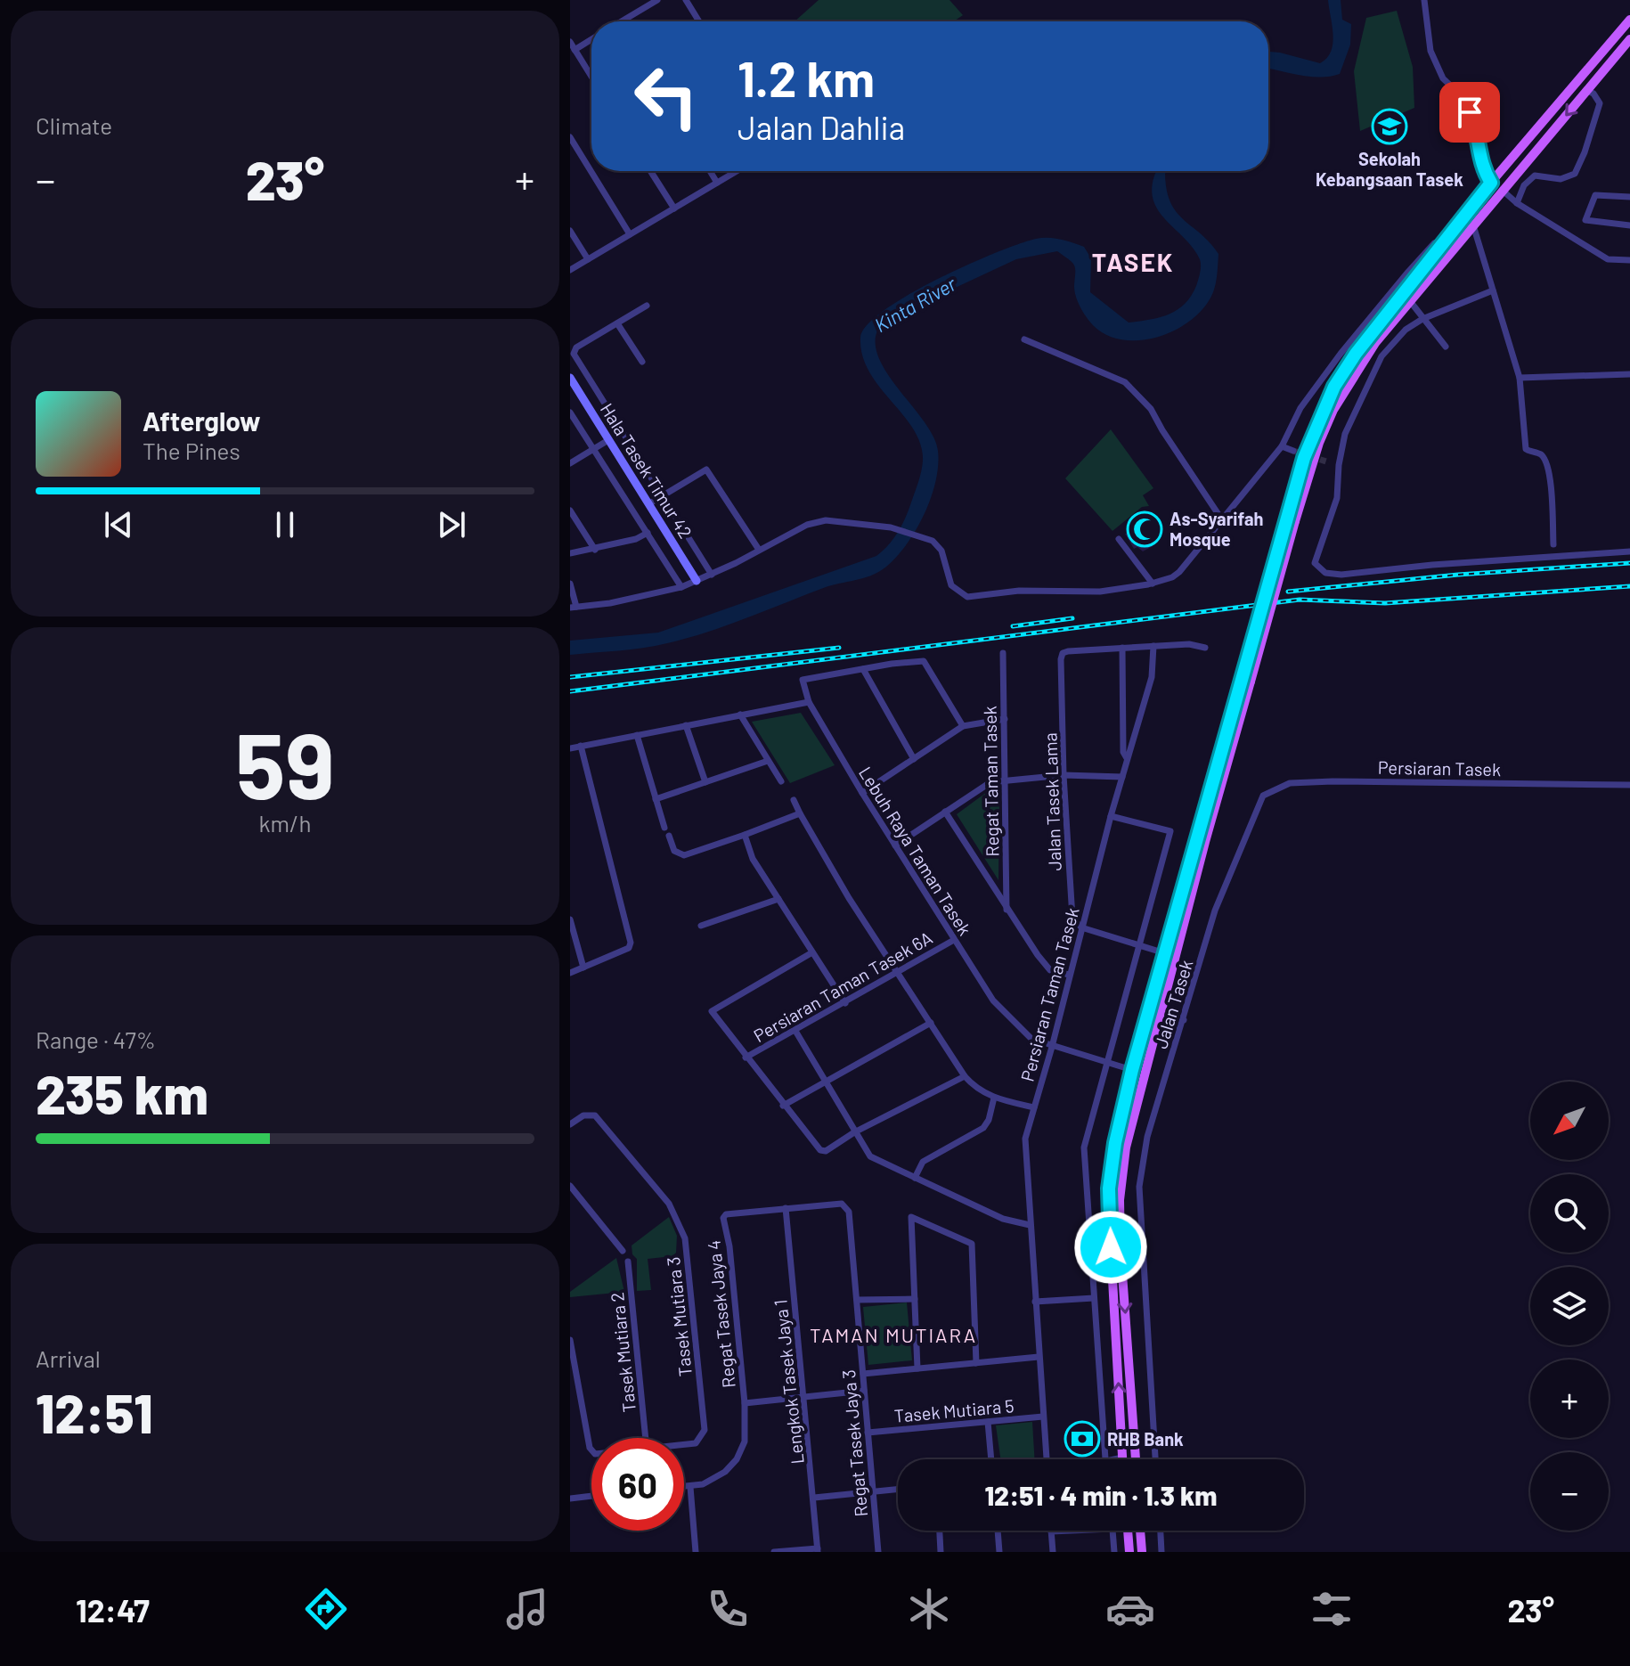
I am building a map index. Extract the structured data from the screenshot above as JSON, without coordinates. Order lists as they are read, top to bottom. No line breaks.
{"streets":{"street":["Hala Tasek Timur 42","Persiaran Tasek","Regat Taman Tasek","Jalan Tasek Lama","Lebuh Raya Taman Tasek","Persiaran Taman Tasek 6A","Persiaran Taman Tasek","Jalan Tasek","Regat Tasek Jaya 4","Tasek Mutiara 3","Tasek Mutiara 2","Lengkok Tasek Jaya 1","Tasek Mutiara 5","Regat Tasek Jaya 3"]},"crossings":[["Persiaran Tasek","Jalan Tasek"],["Jalan Tasek Lama","Persiaran Taman Tasek"],["Lebuh Raya Taman Tasek","Persiaran Taman Tasek 6A"],["Lebuh Raya Taman Tasek","Persiaran Taman Tasek"],["Persiaran Taman Tasek","Tasek Mutiara 5"],["Regat Tasek Jaya 4","Lengkok Tasek Jaya 1"],["Regat Tasek Jaya 4","Regat Tasek Jaya 3"],["Tasek Mutiara 5","Regat Tasek Jaya 3"]],"districts":["TASEK","TAMAN MUTIARA"],"water":["Kinta River"],"places":{"school or university":["Sekolah Kebangsaan Tasek"],"mosque":["As-Syarifah Mosque"],"bank":["RHB Bank"]},"north":"bottom left","page":{"tile":["Climate",["59","km/h"],["Range · 47%","235 km"],["Arrival","12:51"]],"turn":["1.2 km","Jalan Dahlia"],"heat":["−","23°","+"],"song":["Afterglow","The Pines"],"map_buttons":["+","−"],"limit":"60","trip":"12:51 · 4 min · 1.3 km","tabs":["12:47","23°"]}}
